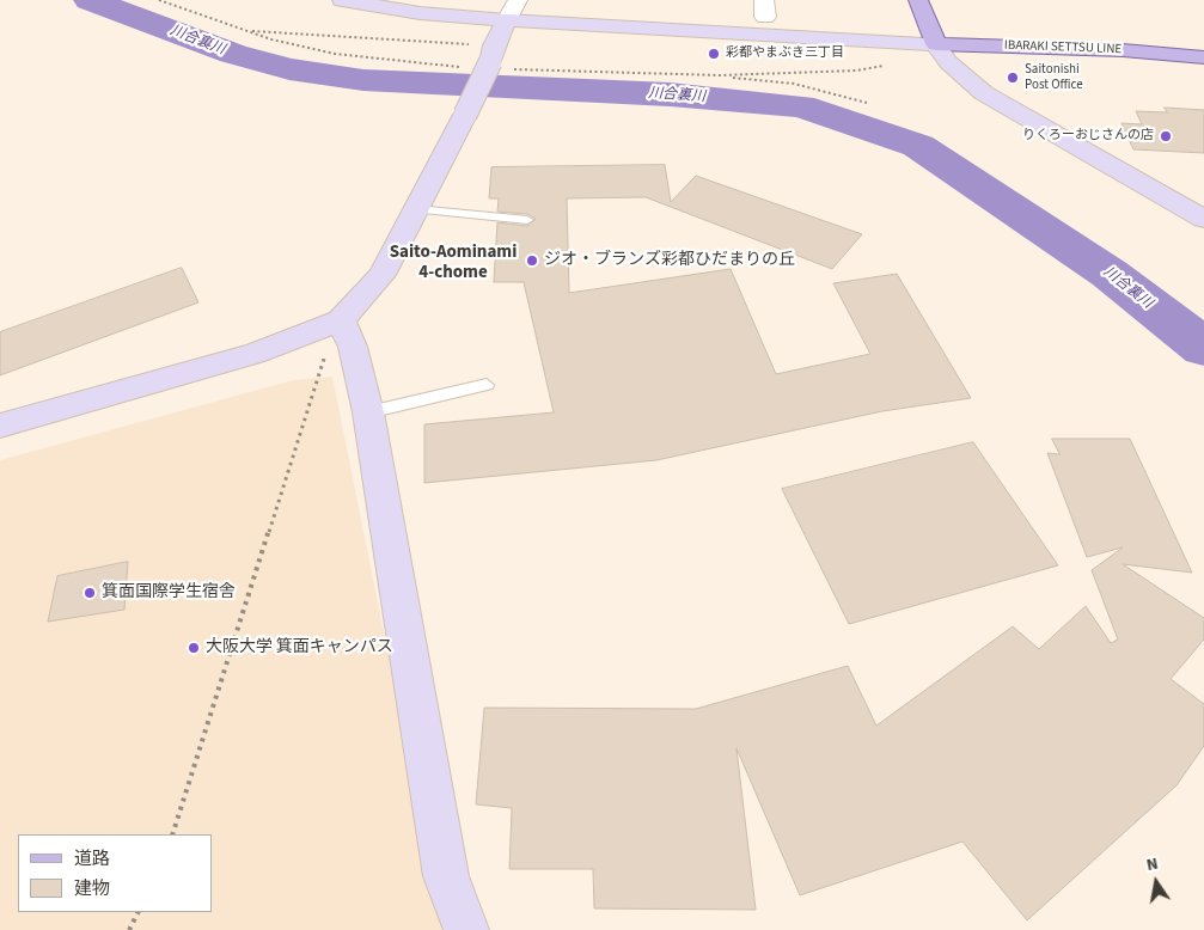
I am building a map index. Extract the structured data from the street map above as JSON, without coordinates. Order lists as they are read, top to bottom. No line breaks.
{"streets":{"main road":["IBARAKI SETTSU LINE"]},"districts":["Saito-Aominami 4-chome"],"water":["川合裏川"],"places":["彩都やまぶき三丁目","Saitonishi Post Office","りくろーおじさんの店","ジオ・ブランズ彩都ひだまりの丘","箕面国際学生宿舎","大阪大学 箕面キャンパス"],"legend":["道路","建物"],"north":"top"}
